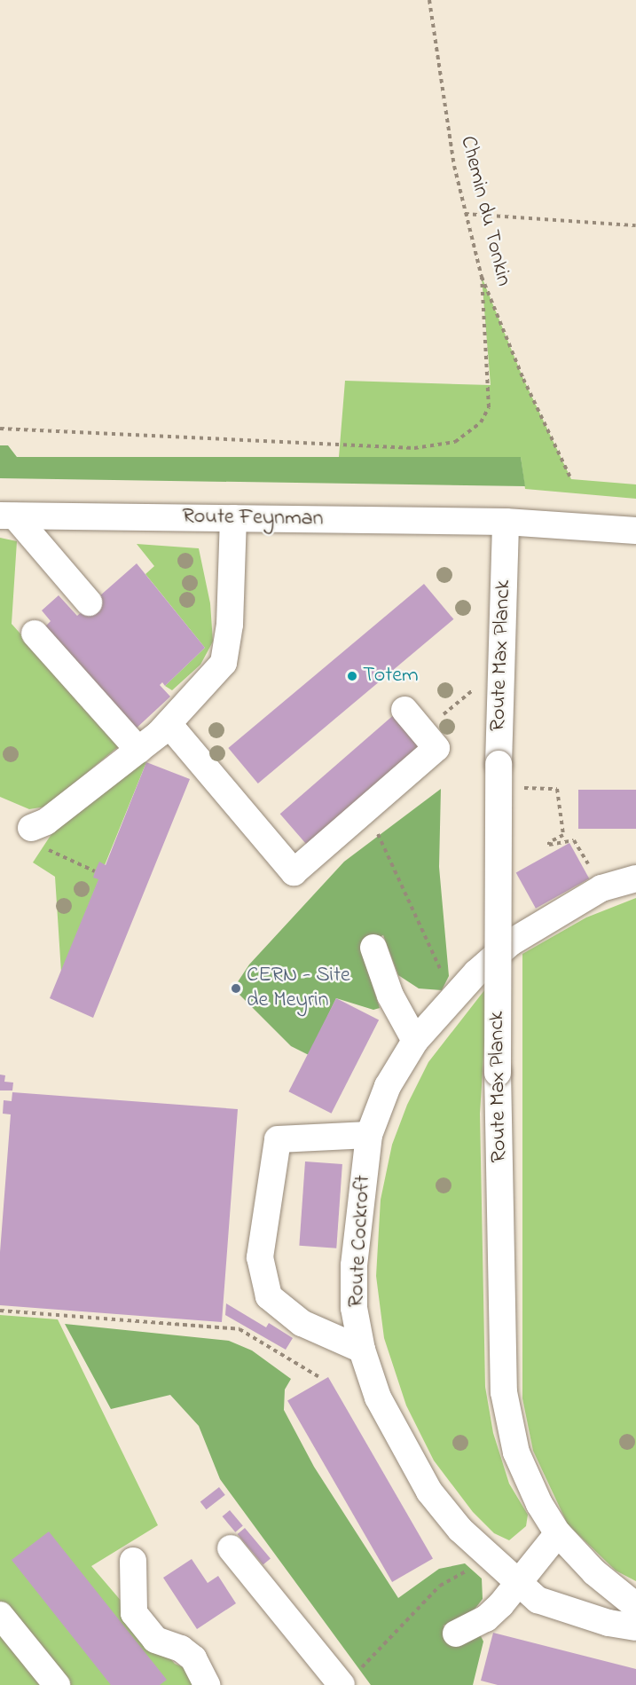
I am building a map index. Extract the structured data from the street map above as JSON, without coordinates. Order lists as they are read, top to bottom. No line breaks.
{"streets":{"street":["Route Feynman","Route Max Planck","Route Cockroft"],"path":["Chemin du Tonkin"]},"crossings":[["Route Feynman","Route Max Planck"]],"places":["Totem","CERN - Site de Meyrin"]}
